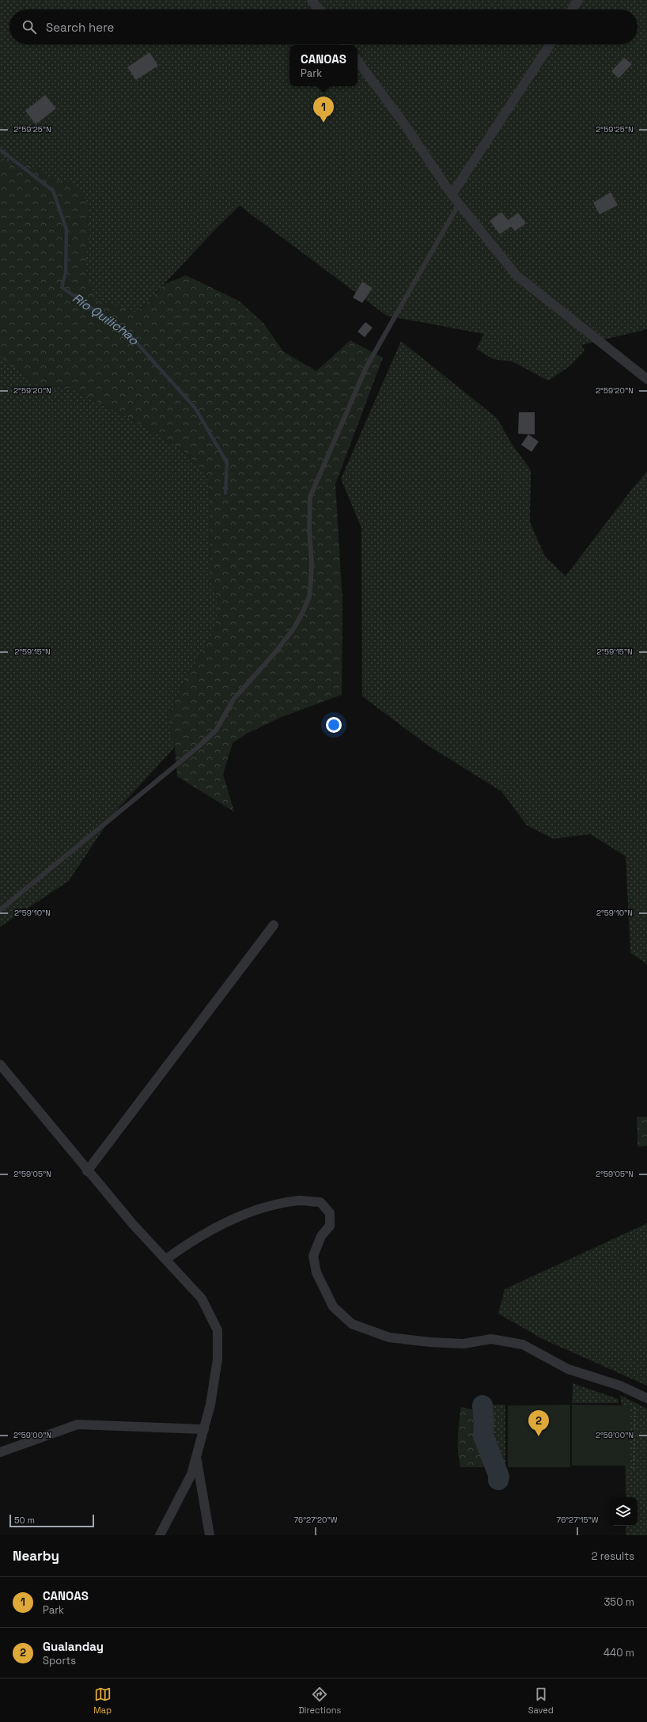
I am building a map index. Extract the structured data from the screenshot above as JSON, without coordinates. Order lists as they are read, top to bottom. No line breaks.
{"water":["Río Quilichao"],"scale_bar":"50 m","page":{"search":"Search here","popup":["CANOAS","Park"],"pins":["1","2"],"scale":"50 m","heading":["Nearby","2 results"],"list":[{"mark":"1","name":"CANOAS","note":"Park","value":"350 m"},{"mark":"2","name":"Gualanday","note":"Sports","value":"440 m"}],"nav":["Map","Directions","Saved"]},"coordinates":["2°59'25\"N","2°59'20\"N","2°59'15\"N","2°59'10\"N","2°59'05\"N","2°59'00\"N","76°27'20\"W","76°27'15\"W"]}
